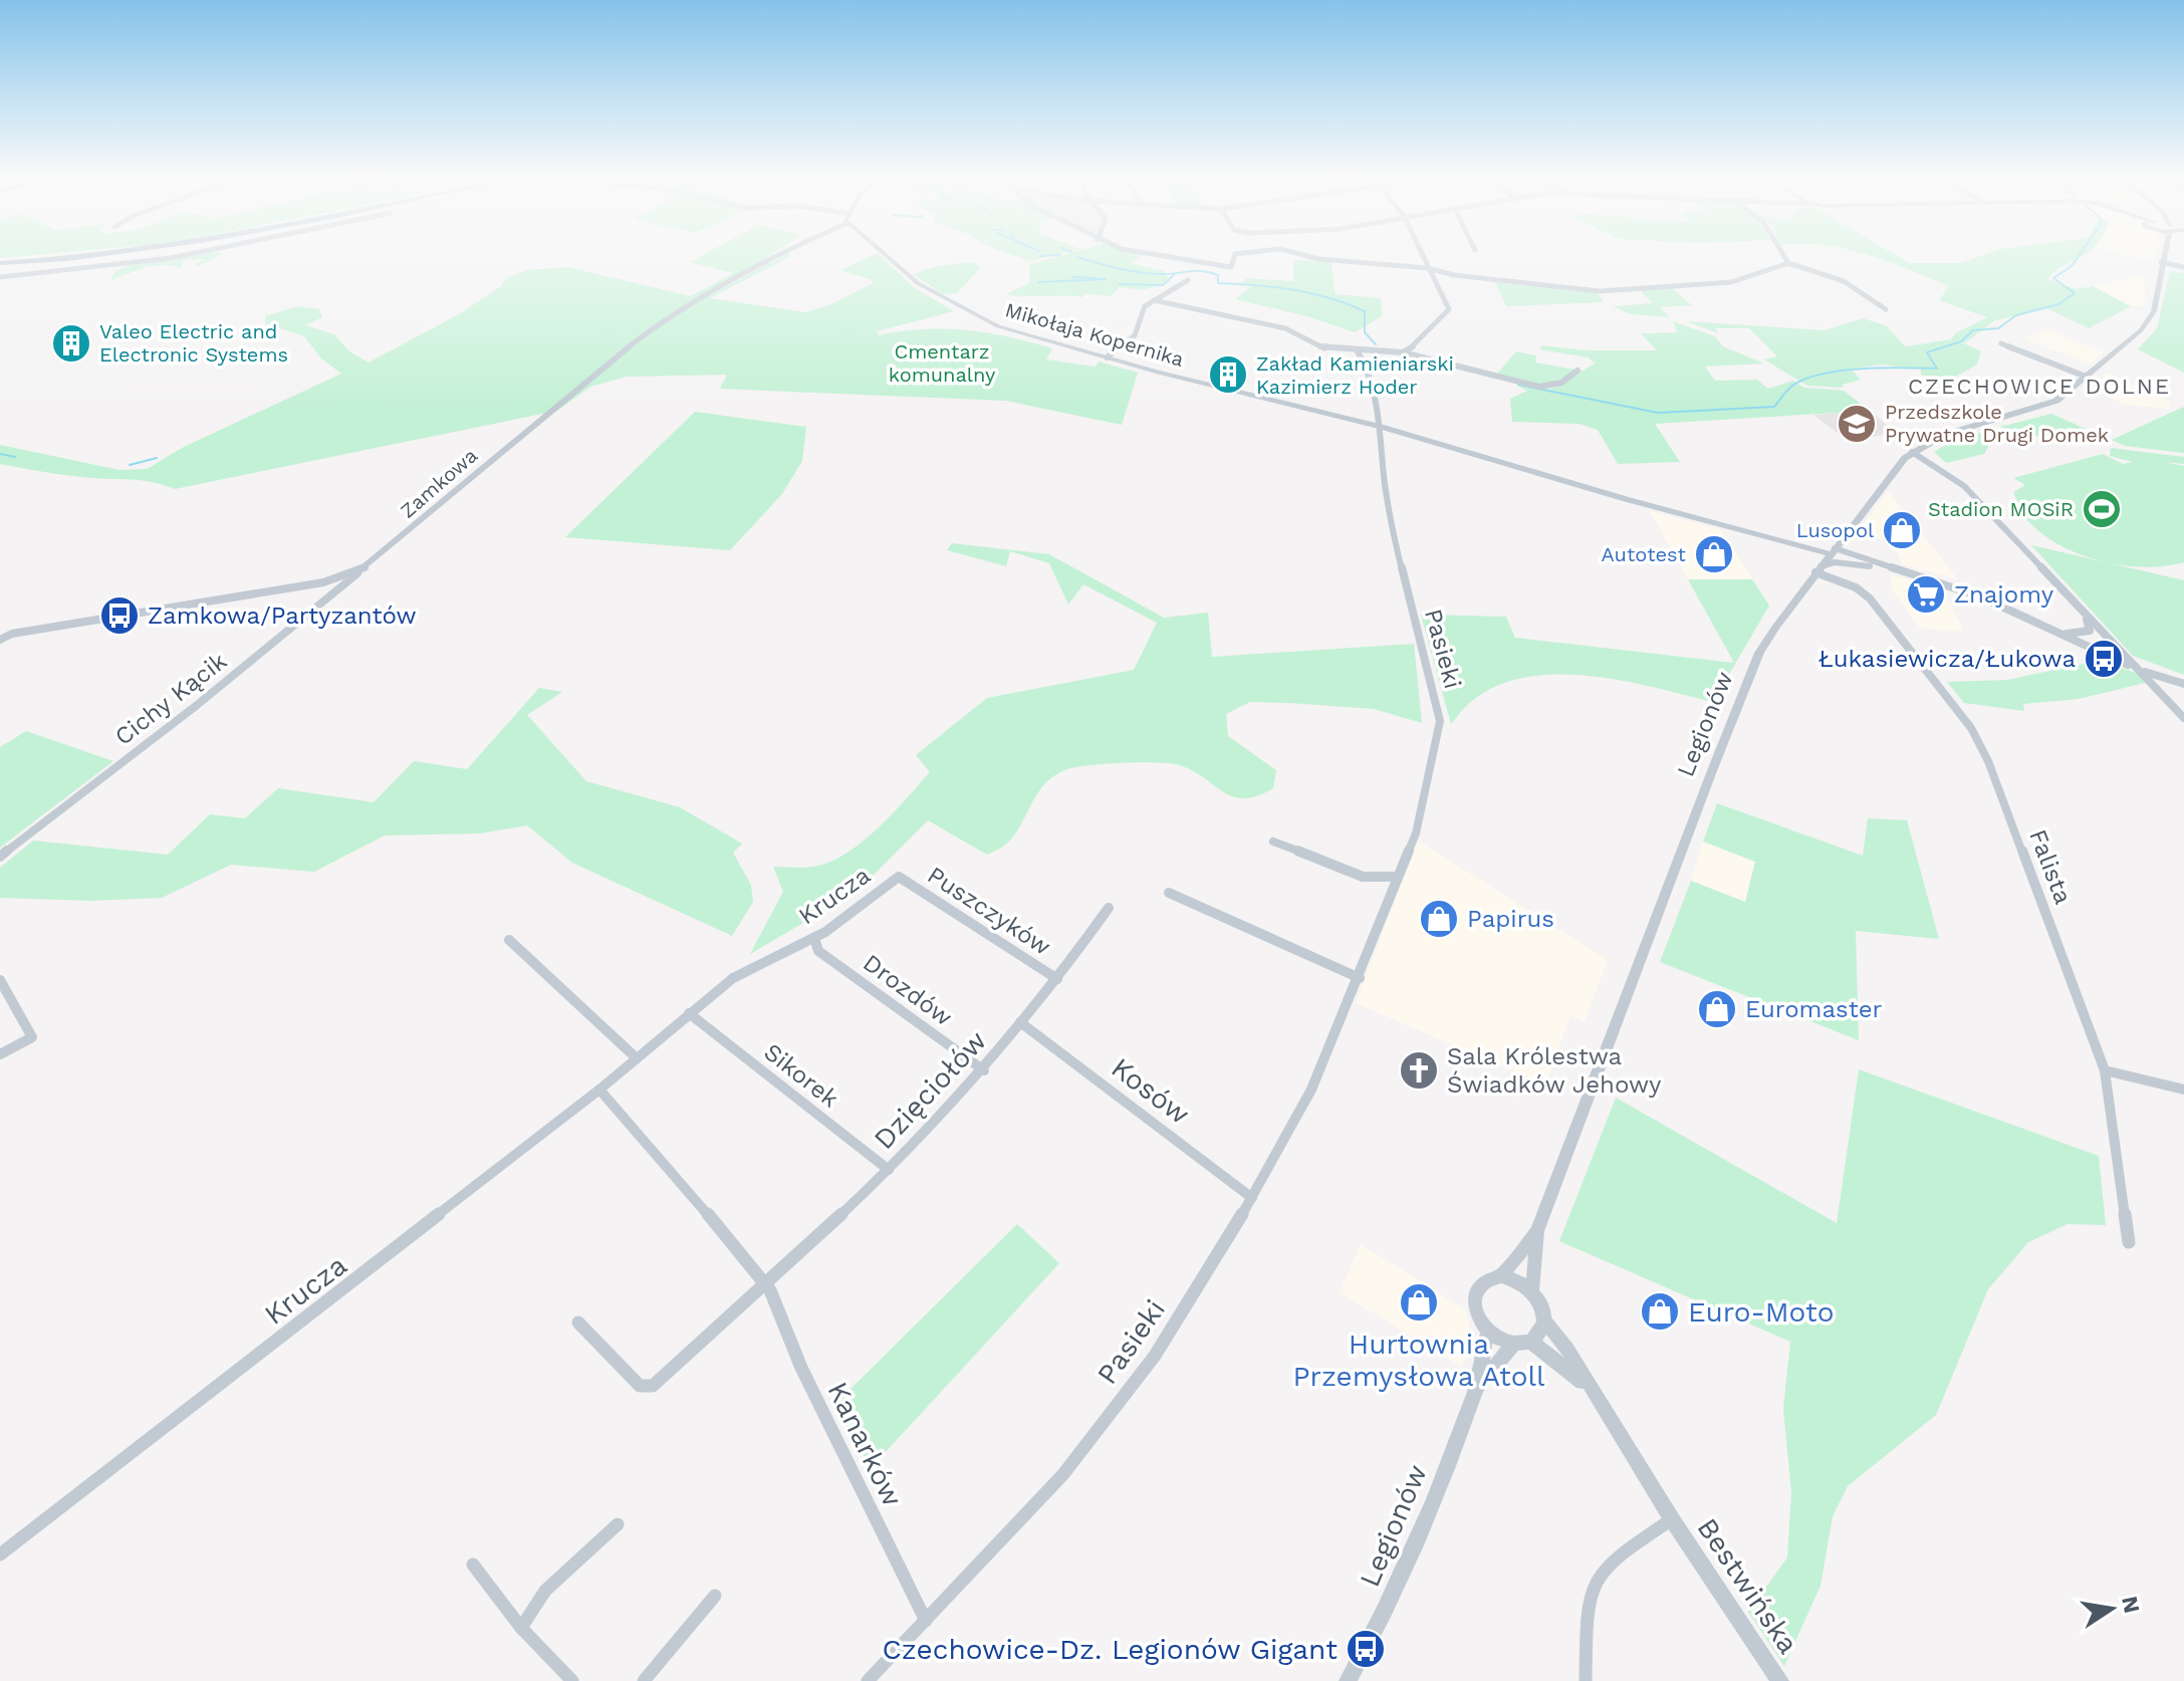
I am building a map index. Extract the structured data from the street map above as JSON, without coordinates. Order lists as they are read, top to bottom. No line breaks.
{"streets":{"street":["Mikołaja Kopernika","Zamkowa","Pasieki","Cichy Kącik","Legionów","Falista","Krucza","Puszczyków","Drozdów","Sikorek","Dzięciołów","Kosów","Kanarków","Bestwińska"]},"crossings":[["Mikołaja Kopernika","Pasieki"],["Mikołaja Kopernika","Legionów"],["Zamkowa","Cichy Kącik"],["Pasieki","Kosów"],["Pasieki","Kanarków"],["Legionów","Falista"],["Legionów","Bestwińska"],["Krucza","Puszczyków"],["Krucza","Drozdów"],["Krucza","Sikorek"],["Krucza","Kanarków"],["Puszczyków","Dzięciołów"],["Drozdów","Dzięciołów"],["Sikorek","Dzięciołów"],["Dzięciołów","Kosów"],["Dzięciołów","Kanarków"]],"districts":["CZECHOWICE DOLNE"],"parks":["Cmentarz komunalny"],"places":{"building":["Valeo Electric and Electronic Systems","Zakład Kamieniarski Kazimierz Hoder"],"school or university":["Przedszkole Prywatne Drugi Domek"],"sports":["Stadion MOSiR"],"shop":["Lusopol","Autotest","Papirus","Euromaster","Hurtownia Przemysłowa Atoll","Euro-Moto"],"supermarket":["Znajomy"],"bus stop":["Zamkowa/Partyzantów","Łukasiewicza/Łukowa","Czechowice-Dz. Legionów Gigant"],"church":["Sala Królestwa Świadków Jehowy"]},"north":"right"}
